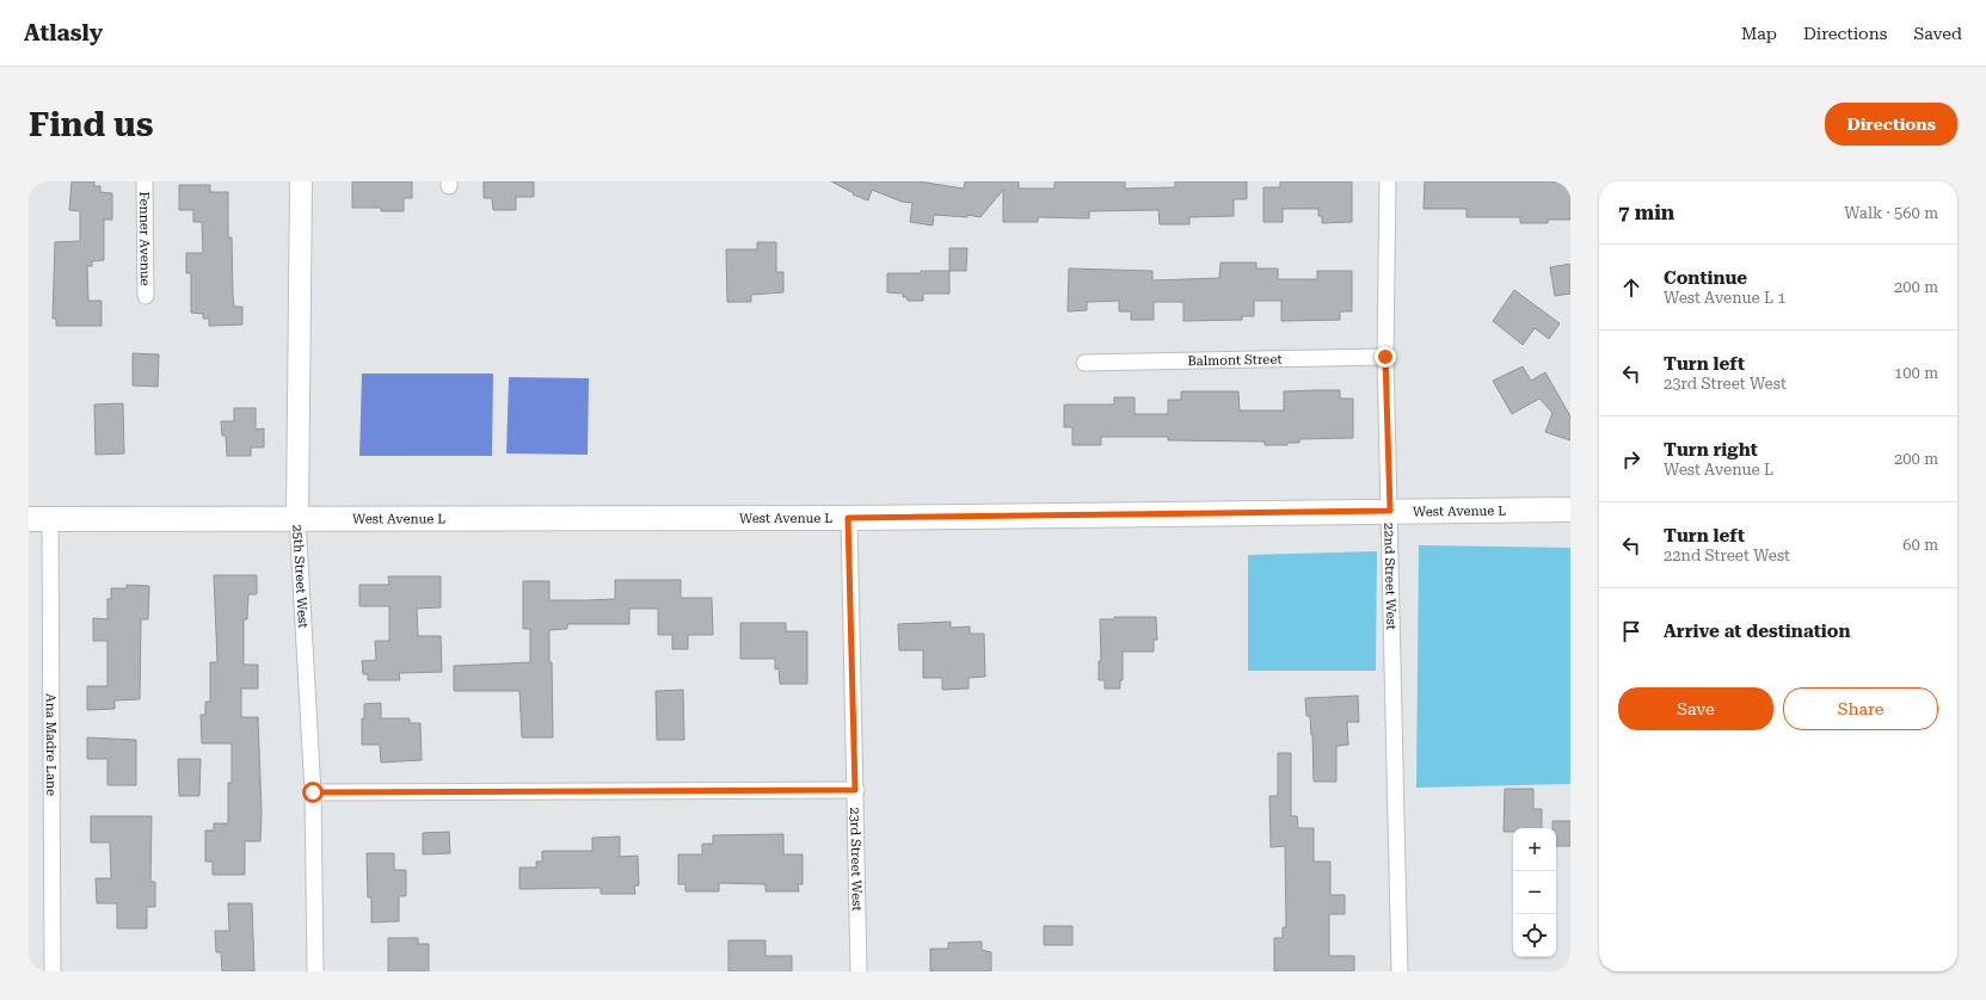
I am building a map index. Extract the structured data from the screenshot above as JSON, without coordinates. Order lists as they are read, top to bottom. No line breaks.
{"streets":{"main road":["West Avenue L"],"street":["Fenner Avenue","Balmont Street","25th Street West","22nd Street West","Ana Madre Lane","23rd Street West"]},"crossings":[["Balmont Street","22nd Street West"],["West Avenue L","25th Street West"],["West Avenue L","22nd Street West"],["West Avenue L","Ana Madre Lane"],["West Avenue L","23rd Street West"]],"page":{"header":"Atlasly","nav":["Map","Directions","Saved"],"buttons":["Directions",["Save","Share"]],"title":"Find us","heading":["7 min","Walk · 560 m"],"list":[["Continue","West Avenue L 1","200 m"],["Turn left","23rd Street West","100 m"],["Turn right","West Avenue L","200 m"],["Turn left","22nd Street West","60 m"],"Arrive at destination"],"map_buttons":["+","−"]}}
